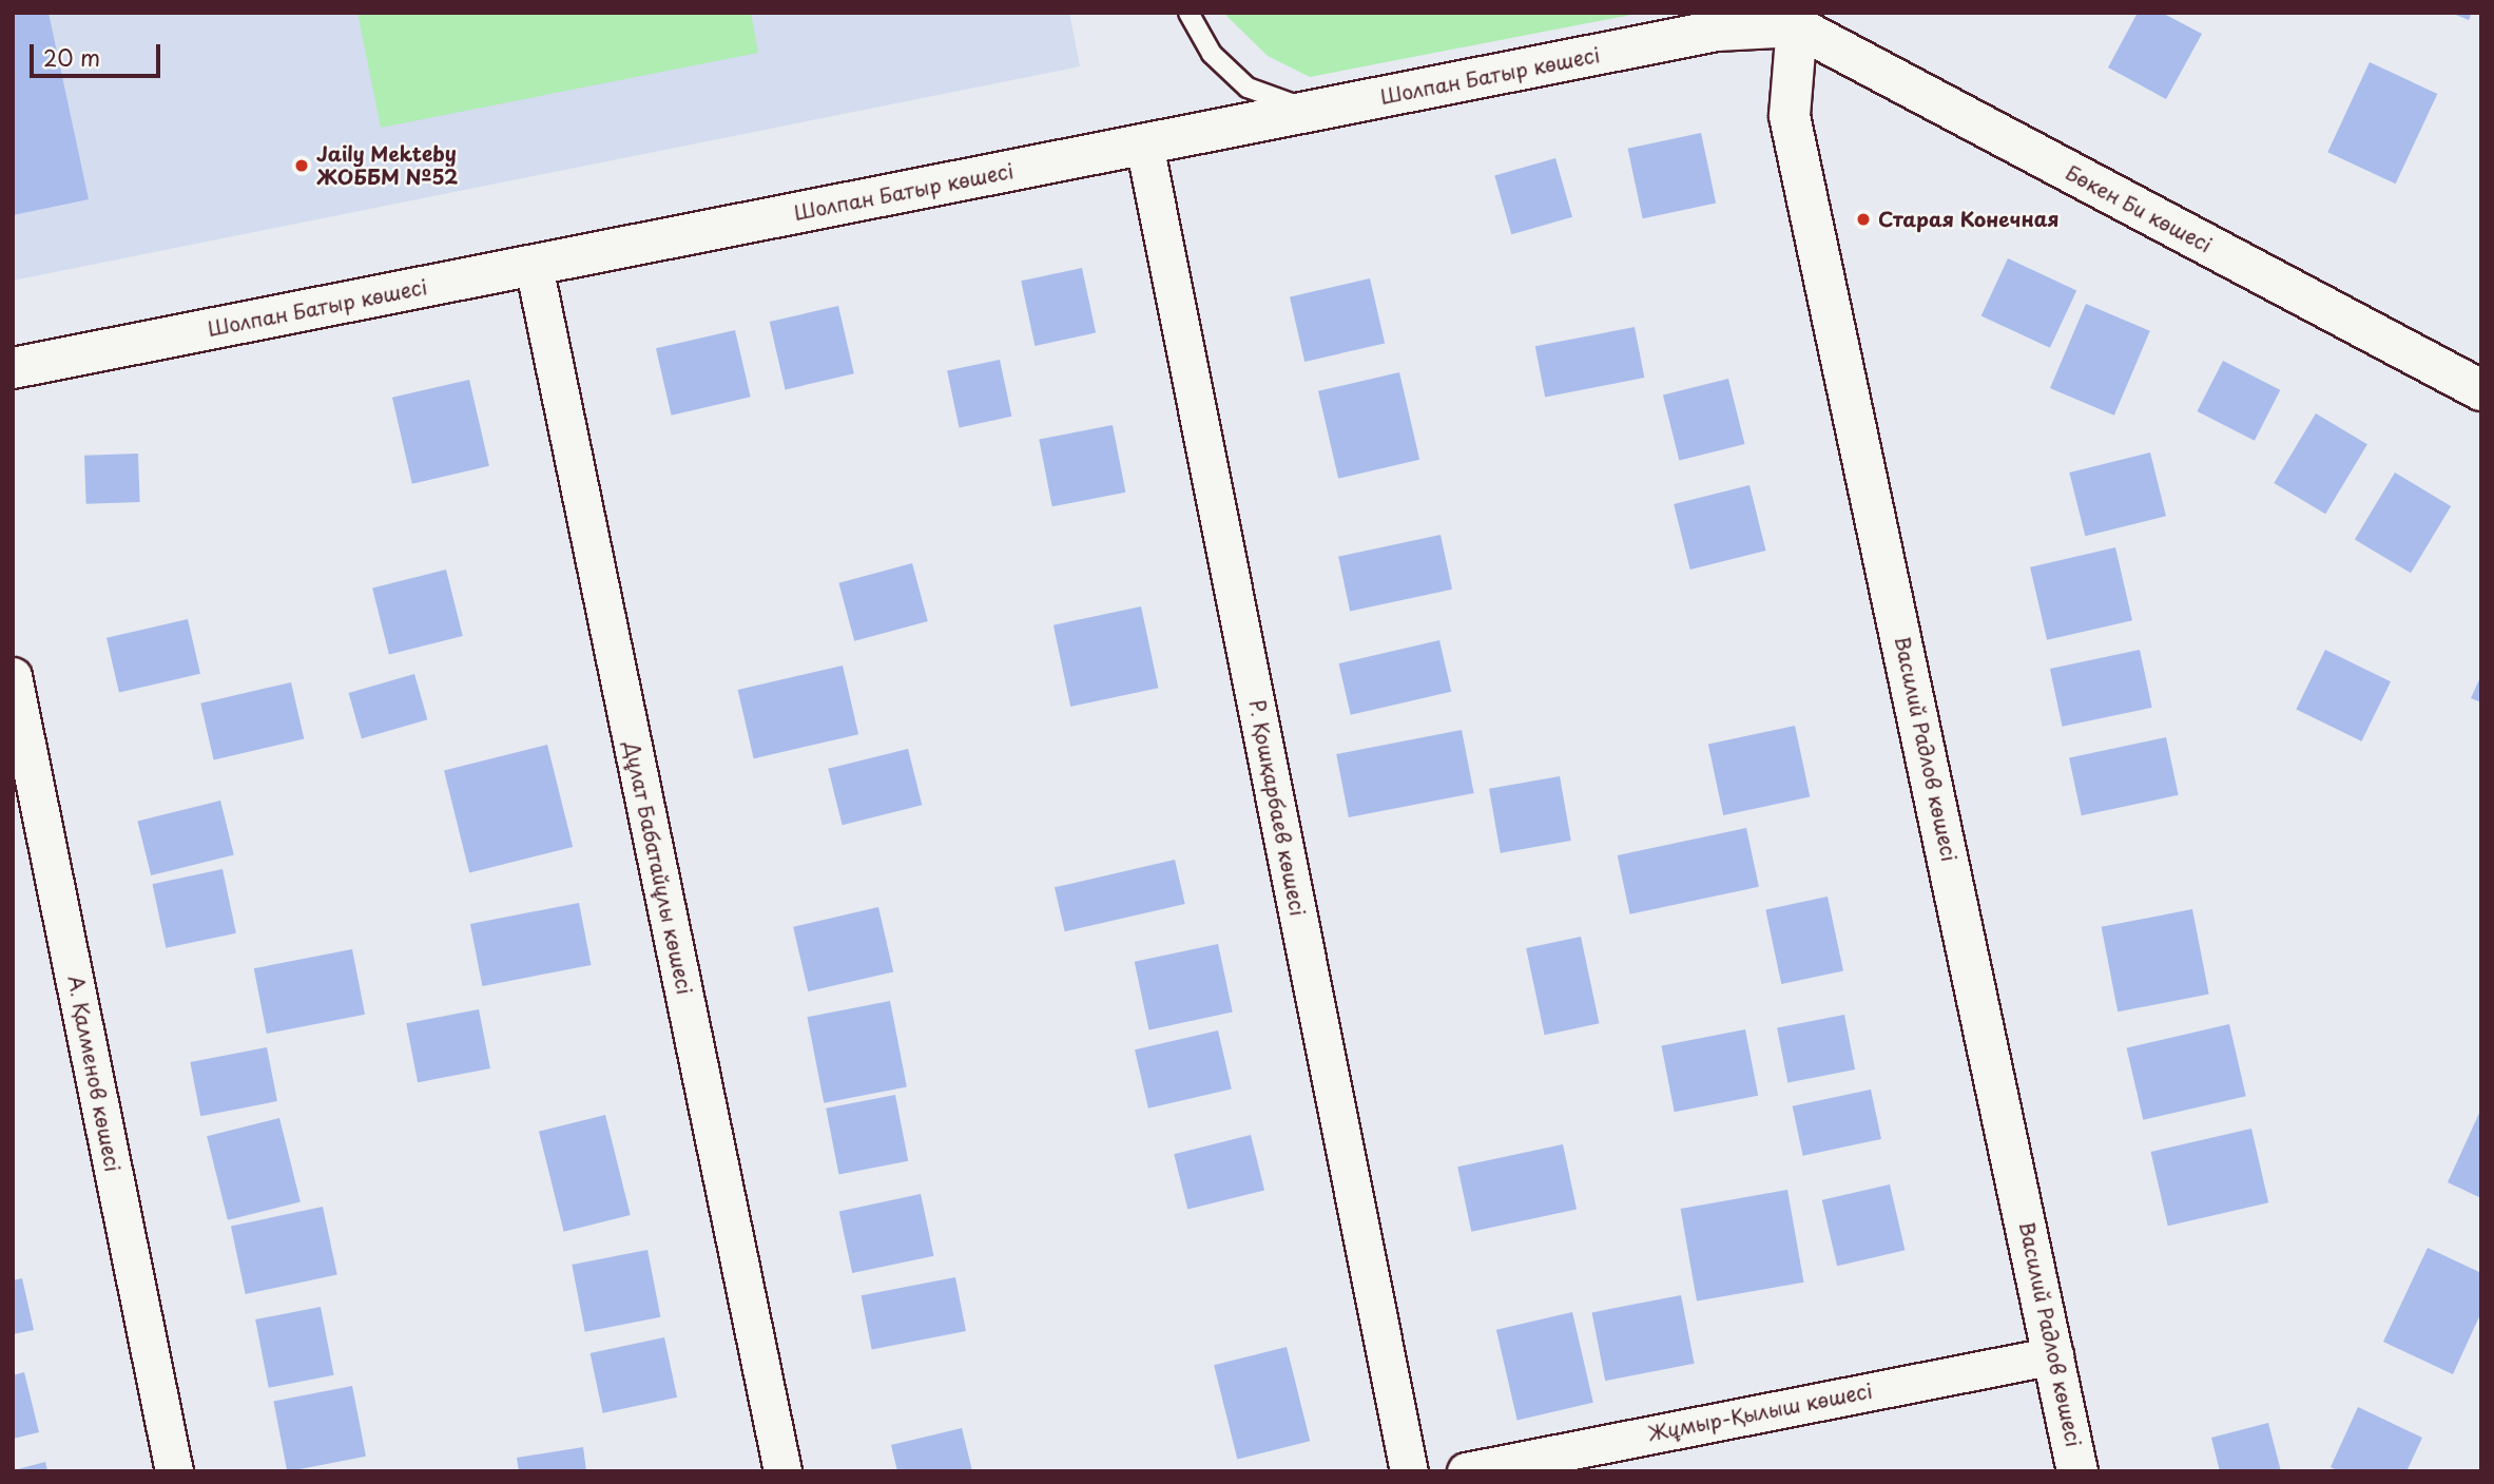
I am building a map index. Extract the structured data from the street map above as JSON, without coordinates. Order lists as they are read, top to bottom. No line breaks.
{"streets":{"street":["Шолпан Батыр көшесі","Бөкен Би көшесі","Василий Радлов көшесі","Р. Қошқарбаев көшесі","Дұлат Бабатайұлы көшесі","А. Қалменов көшесі","Жұмыр-Қылыш көшесі"]},"crossings":[["Шолпан Батыр көшесі","Бөкен Би көшесі"],["Шолпан Батыр көшесі","Василий Радлов көшесі"],["Шолпан Батыр көшесі","Р. Қошқарбаев көшесі"],["Шолпан Батыр көшесі","Дұлат Бабатайұлы көшесі"],["Бөкен Би көшесі","Василий Радлов көшесі"],["Василий Радлов көшесі","Жұмыр-Қылыш көшесі"]],"places":["Jaily Mekteby ЖОББМ №52","Старая Конечная"],"scale_bar":"20 m"}
